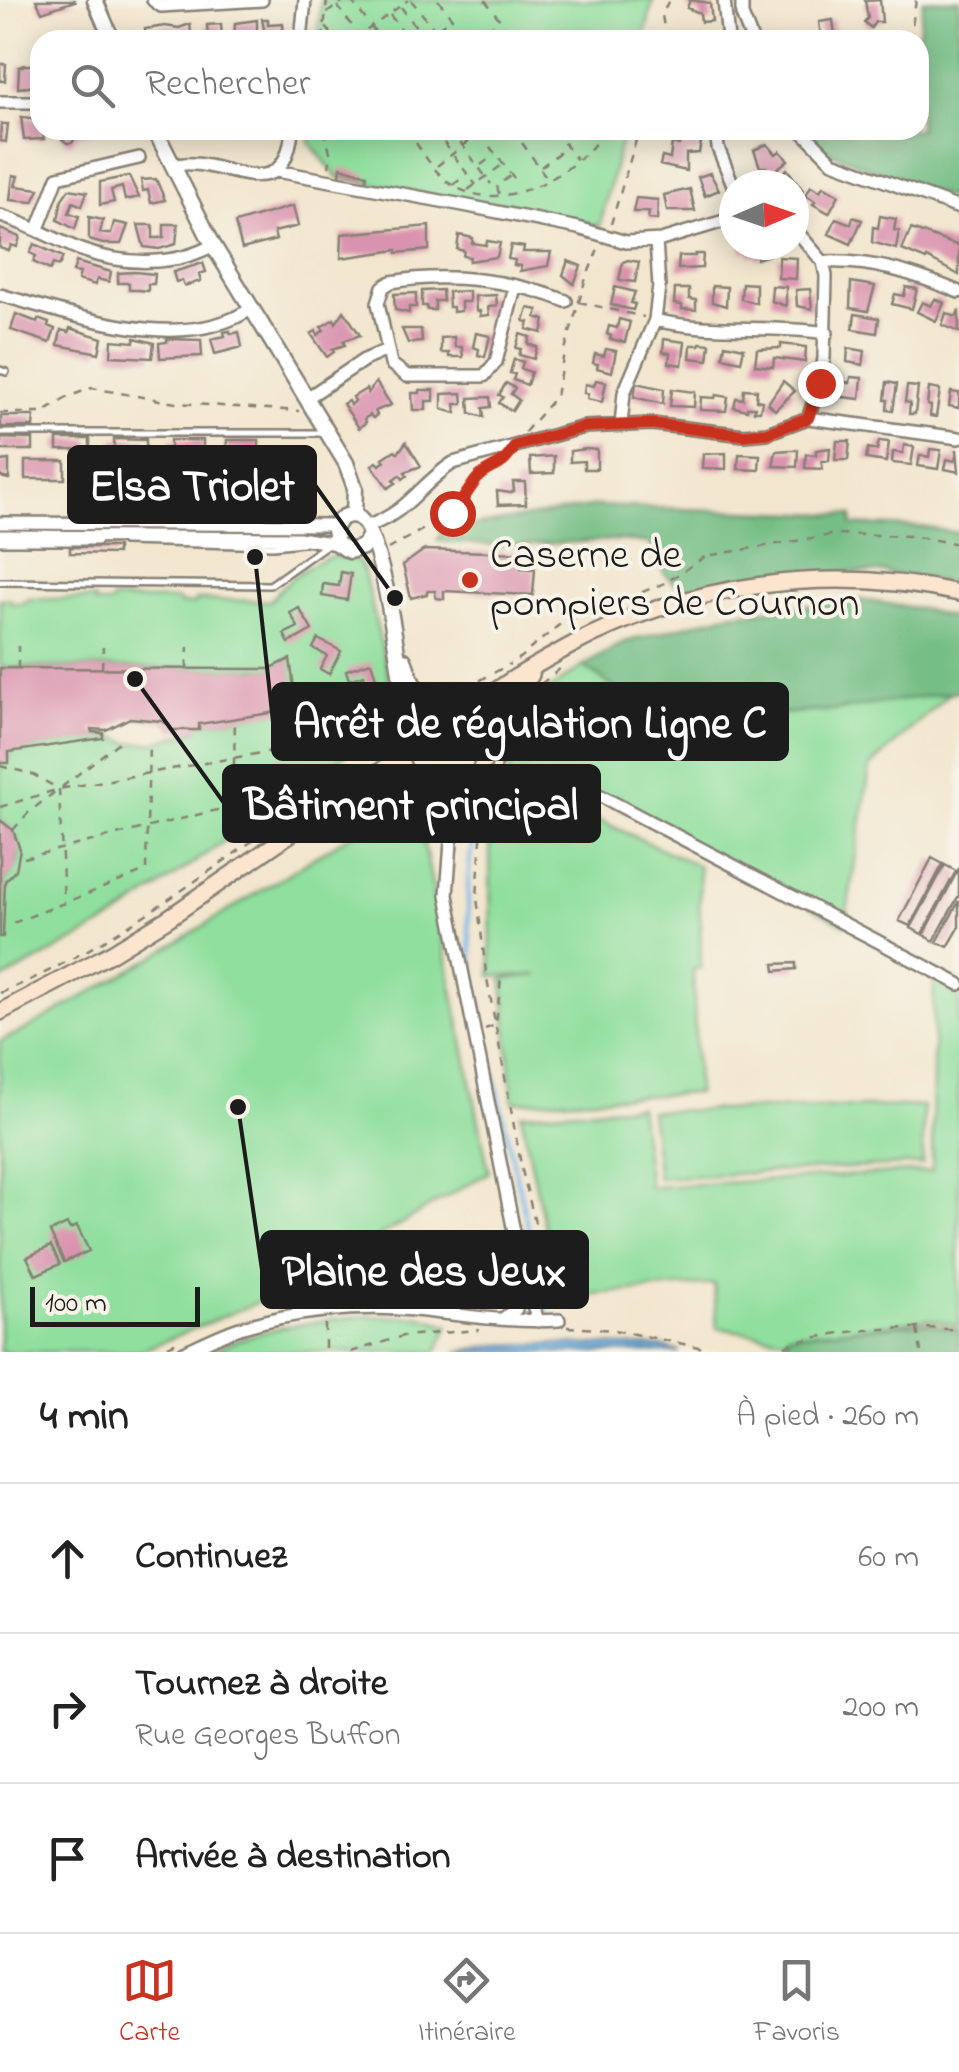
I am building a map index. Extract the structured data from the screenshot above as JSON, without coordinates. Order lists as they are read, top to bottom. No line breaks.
{"places":["Arrêt de régulation Ligne C","Caserne de pompiers de Cournon","Elsa Triolet","Bâtiment principal","Plaine des Jeux"],"scale_bar":"100 m","north":"right","page":{"search":"Rechercher","scale":"100 m","heading":["4 min","À pied · 260 m"],"list":[["Continuez","60 m"],["Tournez à droite","Rue Georges Buffon","200 m"],"Arrivée à destination"],"nav":["Carte","Itinéraire","Favoris"]}}
